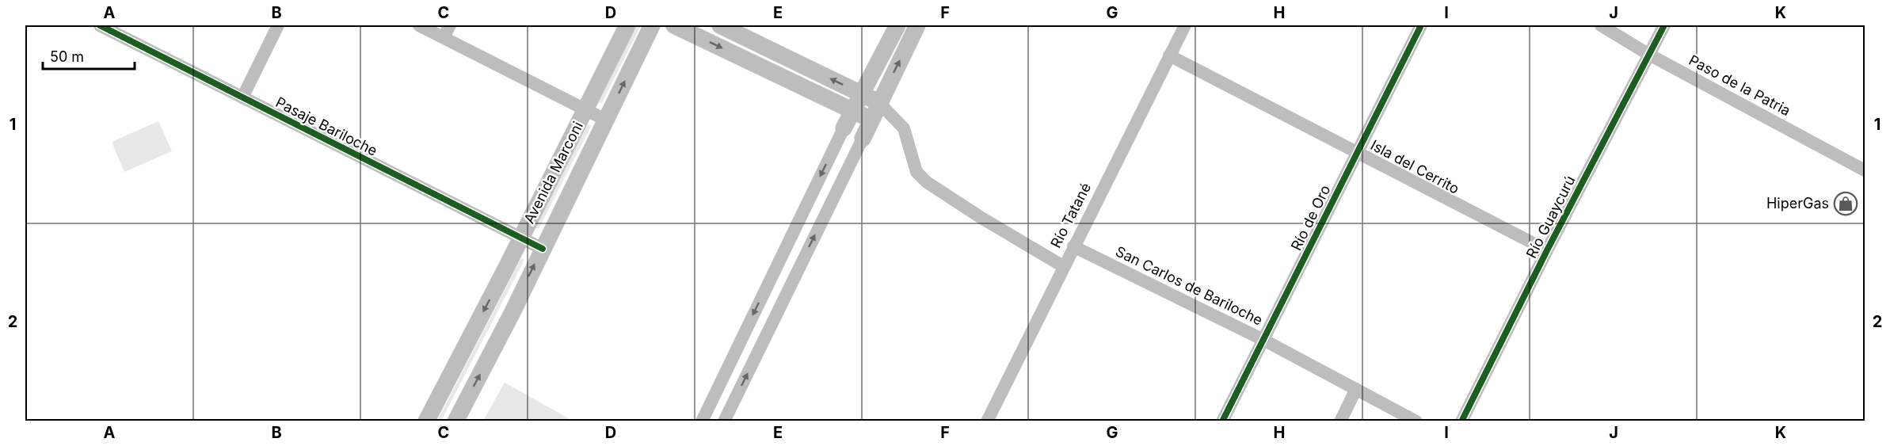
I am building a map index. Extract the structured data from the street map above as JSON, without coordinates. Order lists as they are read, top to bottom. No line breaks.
{"streets":{"main road":["Avenida Marconi"],"street":["Paso de la Patria","Pasaje Bariloche","Isla del Cerrito","Río Tatané","Río Guaycurú","Río de Oro","San Carlos de Bariloche"]},"crossings":[["Paso de la Patria","Río Guaycurú"],["Pasaje Bariloche","Avenida Marconi"],["Isla del Cerrito","Río Tatané"],["Isla del Cerrito","Río Guaycurú"],["Isla del Cerrito","Río de Oro"],["Río Tatané","San Carlos de Bariloche"],["Río de Oro","San Carlos de Bariloche"]],"places":{"shop":["HiperGas"]},"scale_bar":"50 m","grid":{"columns":["A","B","C","D","E","F","G","H","I","J","K"],"rows":["1","2"]}}
